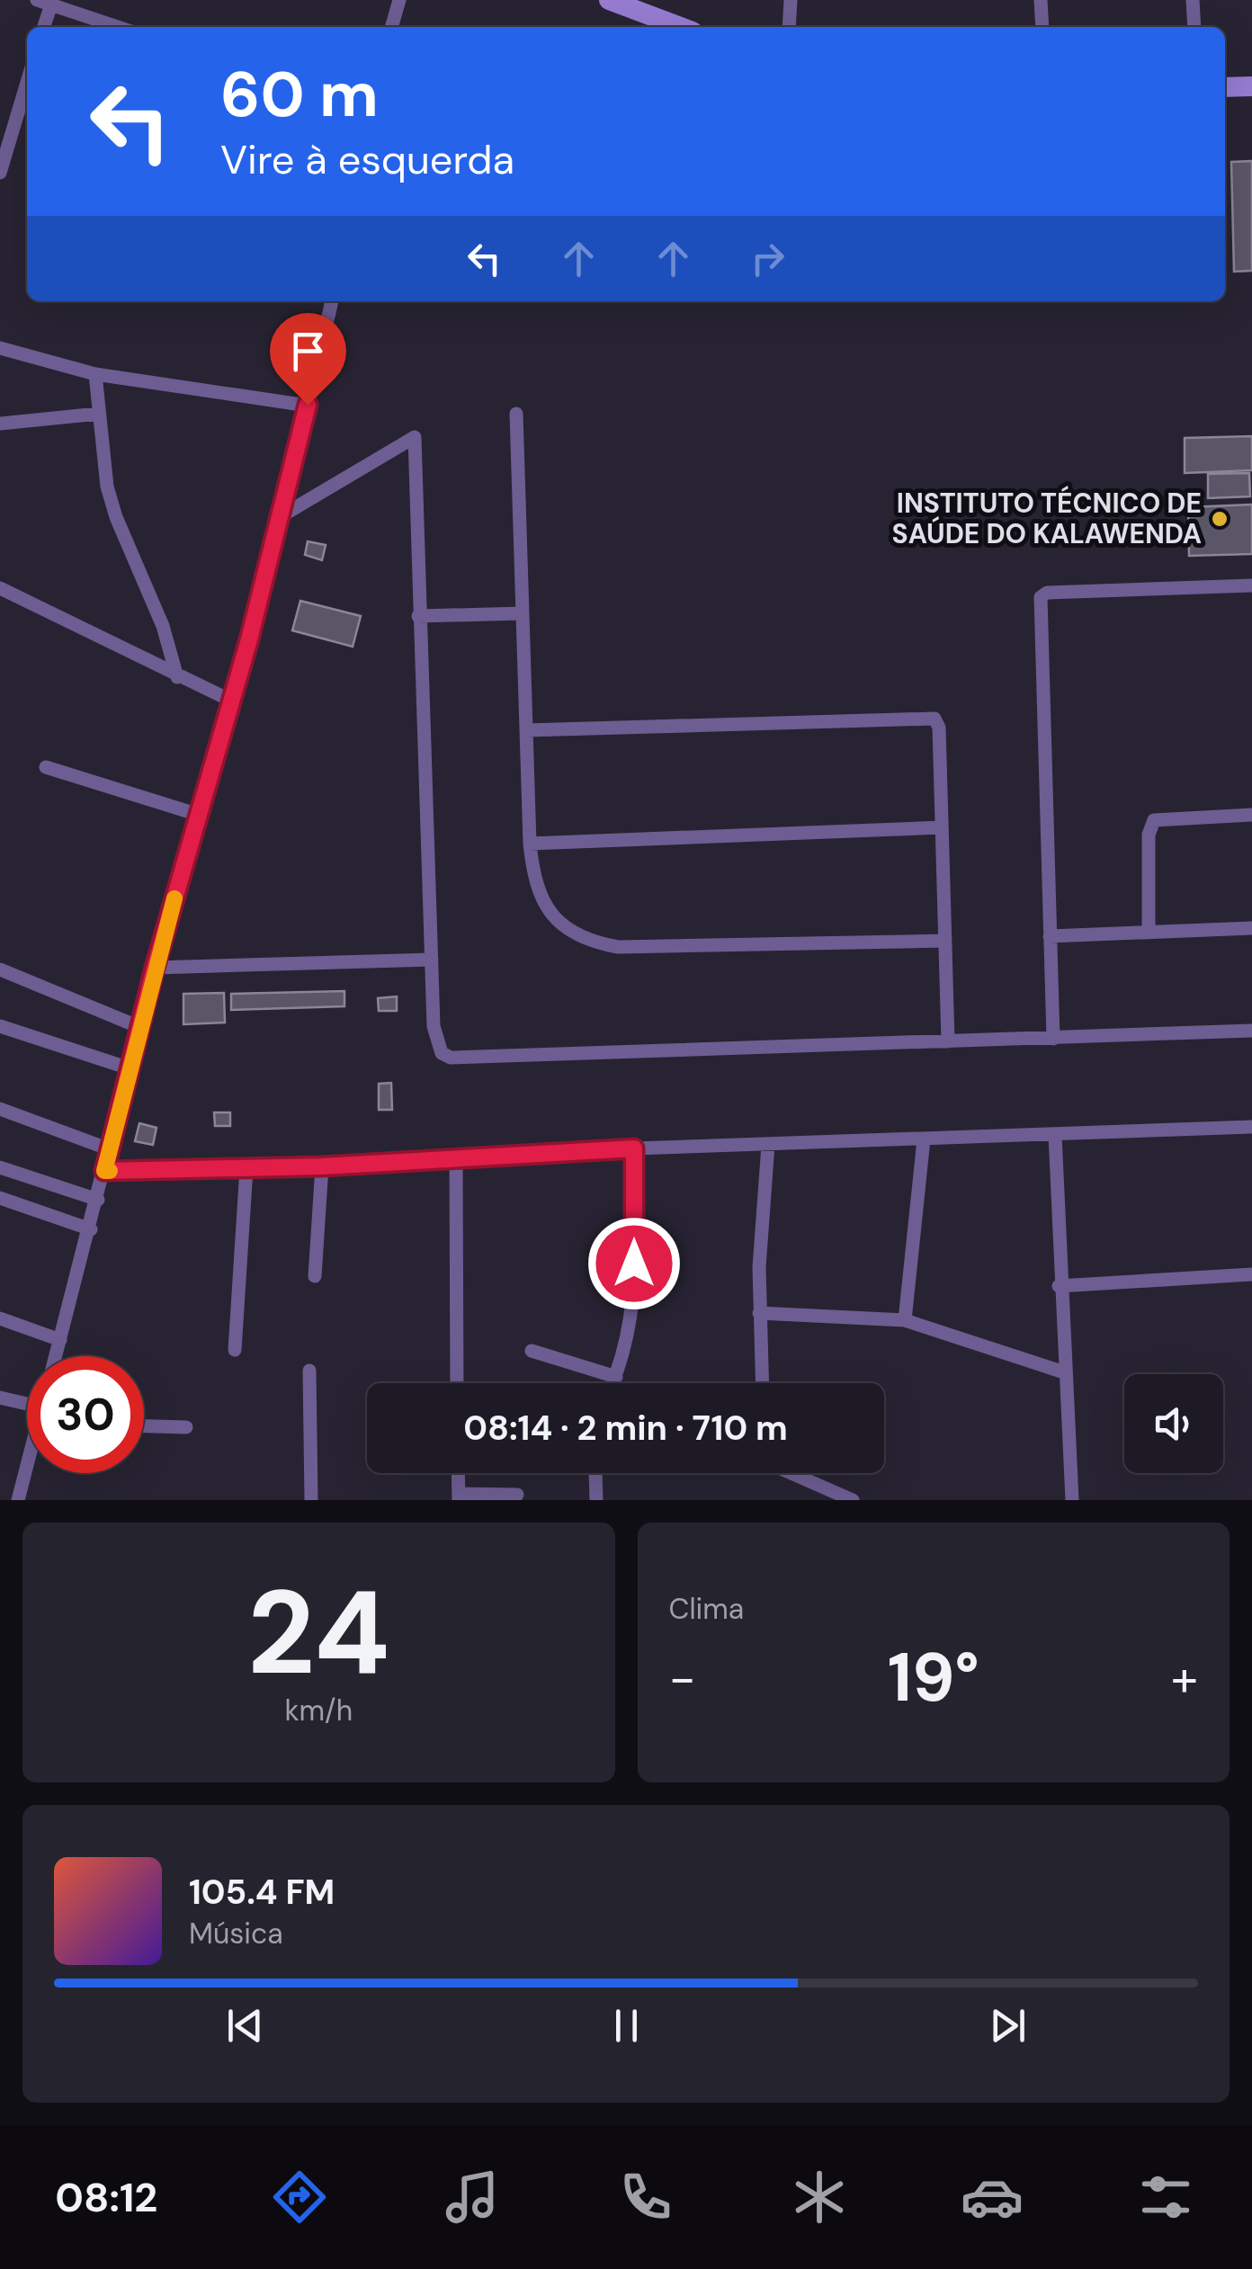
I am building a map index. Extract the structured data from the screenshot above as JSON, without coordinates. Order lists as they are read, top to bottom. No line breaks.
{"places":["INSTITUTO TÉCNICO DE SAÚDE DO KALAWENDA"],"page":{"turn":["60 m","Vire à esquerda"],"limit":"30","trip":"08:14 · 2 min · 710 m","tile":[["24","km/h"],"Clima"],"heat":["−","19°","+"],"song":["105.4 FM","Música"],"tabs":"08:12"}}
